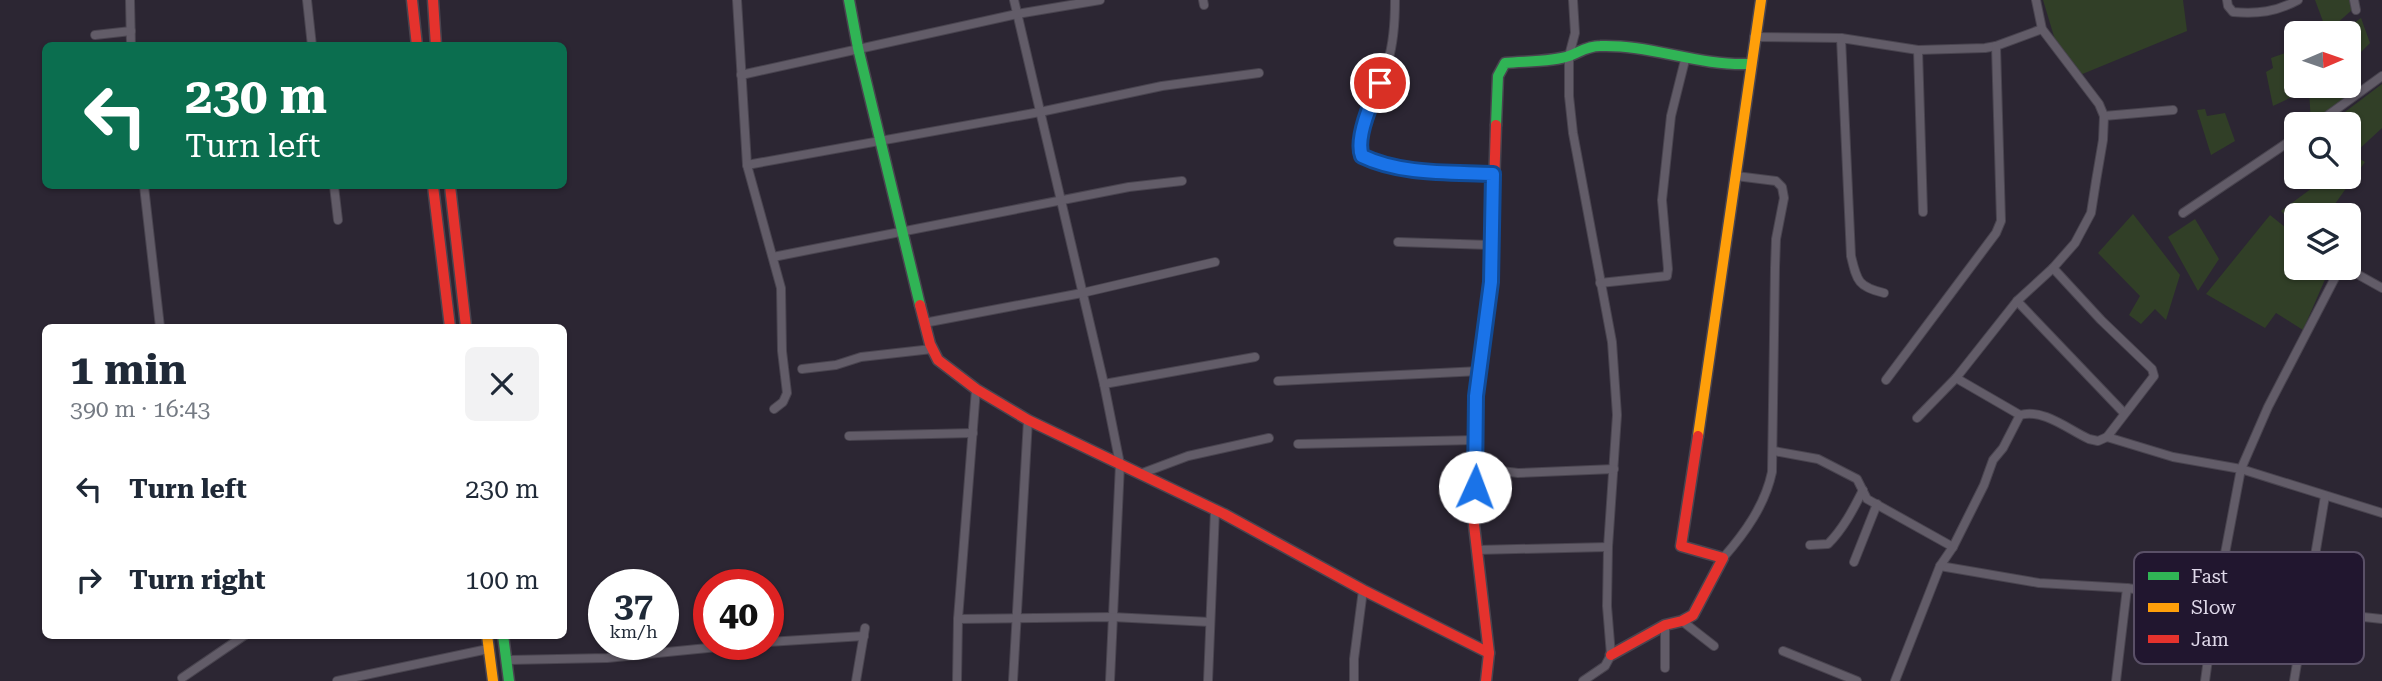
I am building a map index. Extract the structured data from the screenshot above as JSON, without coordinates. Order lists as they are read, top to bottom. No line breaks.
{"legend":["Fast","Slow","Jam"],"north":"right","page":{"turn":["230 m","Turn left"],"heading":["1 min","390 m · 16:43"],"list":[{"name":"Turn left","value":"230 m"},{"name":"Turn right","value":"100 m"}],"speed":"37 km/h","limit":"40"}}
